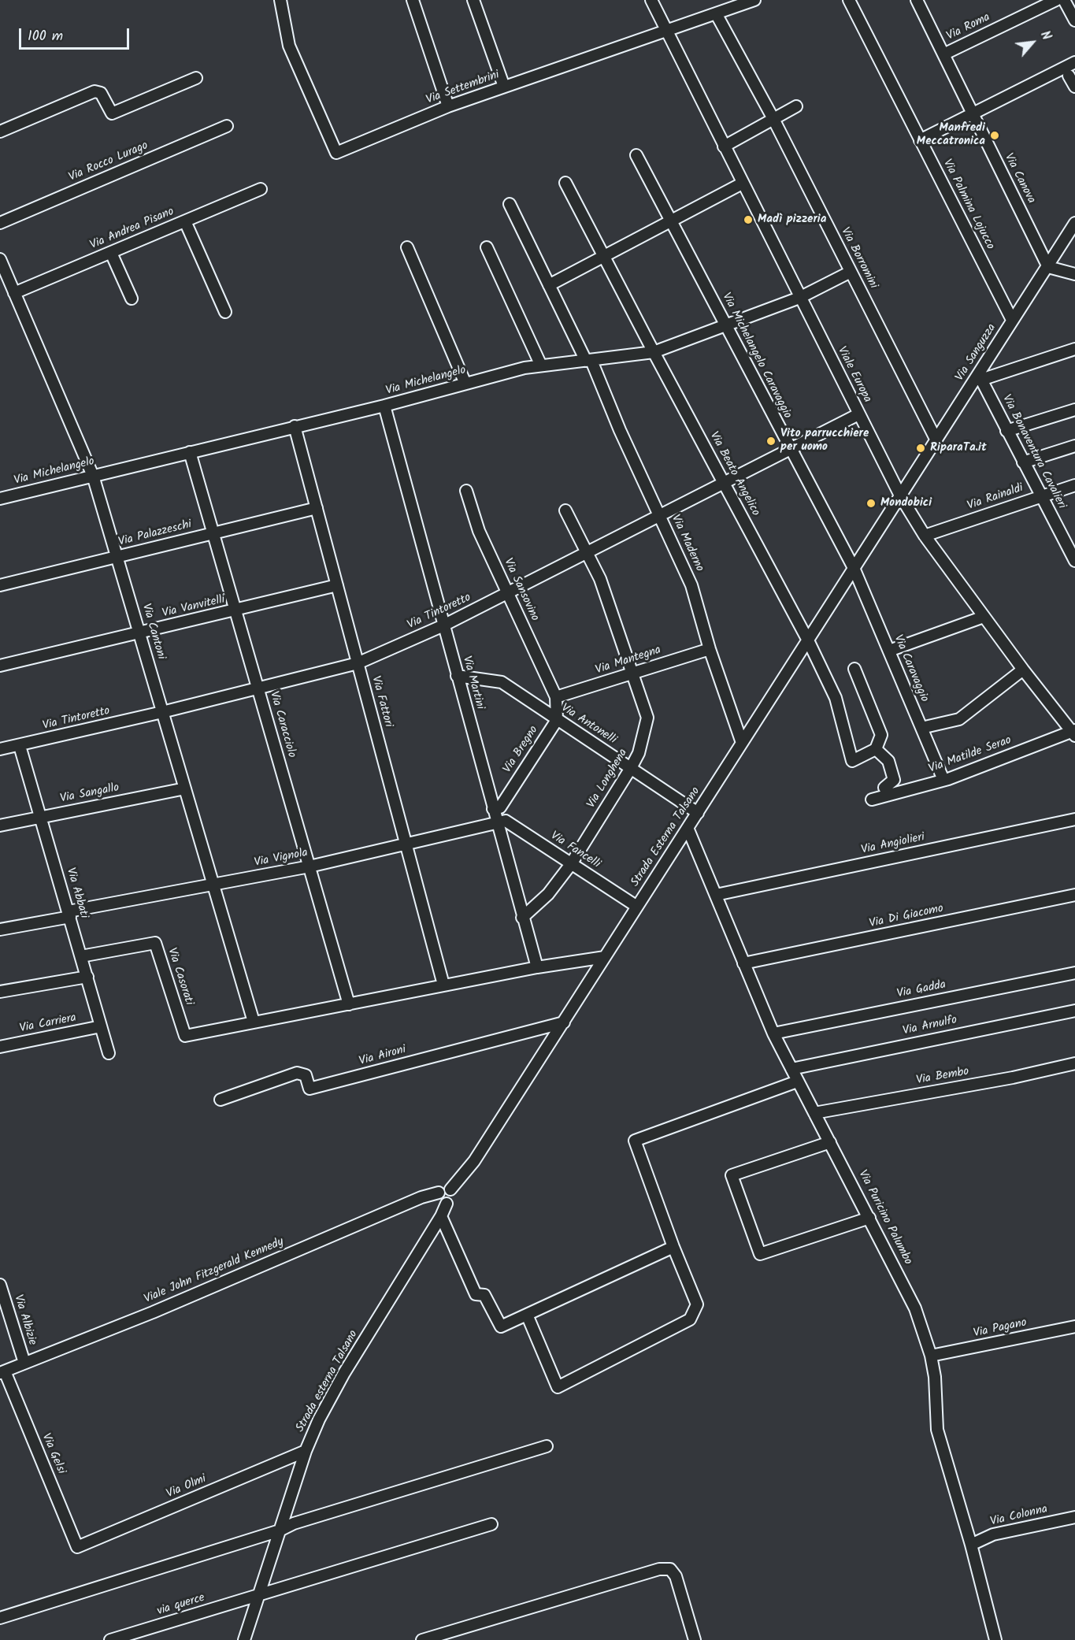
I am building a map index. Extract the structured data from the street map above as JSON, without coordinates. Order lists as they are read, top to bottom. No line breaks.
{"streets":{"street":["Via Roma","Via Settembrini","Via Rocco Lurago","Via Canova","Via Palmina Lojucco","Via Andrea Pisano","Via Borromini","Via Sanguzza","Via Michelangelo Caravaggio","Viale Europa","Via Michelangelo","Via Bonaventura Cavalieri","Via Beato Angelico","Via Rainaldi","Via Palazzeschi","Via Maderno","Via Sansovino","Via Vanvitelli","Via Tintoretto","Via Cantoni","Via Mantegna","Via Caravaggio","Via Martini","Via Fattori","Via Caracciolo","Via Antonelli","Via Bregno","Via Matilde Serao","Via Longhena","Via Sangallo","Strada Esterna Talsano","Via Angiolieri","Via Fancelli","Via Vignola","Via Abbati","Via Di Giacomo","Via Casorati","Via Gadda","Via Carriera","Via Arnulfo","Via Aironi","Via Bembo","Via Puricino Palumbo","Viale John Fitzgerald Kennedy","Via Albizie","Via Pagano","Strada esterna Talsano","Via Gelsi","Via Olmi","Via Colonna","via querce"]},"crossings":[["Via Roma","Via Canova"],["Via Settembrini","Via Borromini"],["Via Settembrini","Viale Europa"],["Via Canova","Via Sanguzza"],["Via Palmina Lojucco","Via Sanguzza"],["Via Andrea Pisano","Via Cantoni"],["Via Borromini","Via Sanguzza"],["Via Borromini","Via Michelangelo"],["Via Sanguzza","Viale Europa"],["Via Sanguzza","Via Bonaventura Cavalieri"],["Via Sanguzza","Strada Esterna Talsano"],["Via Michelangelo Caravaggio","Via Michelangelo"],["Via Michelangelo Caravaggio","Via Tintoretto"],["Via Michelangelo Caravaggio","Via Caravaggio"],["Via Michelangelo Caravaggio","Strada Esterna Talsano"],["Viale Europa","Via Michelangelo"],["Viale Europa","Via Rainaldi"],["Viale Europa","Via Tintoretto"],["Viale Europa","Via Matilde Serao"],["Viale Europa","Strada Esterna Talsano"],["Via Michelangelo","Via Beato Angelico"],["Via Michelangelo","Via Maderno"],["Via Michelangelo","Via Cantoni"],["Via Michelangelo","Via Martini"],["Via Michelangelo","Via Fattori"],["Via Michelangelo","Via Caracciolo"],["Via Bonaventura Cavalieri","Via Rainaldi"],["Via Beato Angelico","Via Tintoretto"],["Via Beato Angelico","Strada Esterna Talsano"],["Via Palazzeschi","Via Cantoni"],["Via Palazzeschi","Via Fattori"],["Via Palazzeschi","Via Caracciolo"],["Via Maderno","Via Tintoretto"],["Via Maderno","Via Mantegna"],["Via Maderno","Strada Esterna Talsano"],["Via Sansovino","Via Tintoretto"],["Via Sansovino","Via Mantegna"],["Via Vanvitelli","Via Cantoni"],["Via Vanvitelli","Via Fattori"],["Via Vanvitelli","Via Caracciolo"],["Via Tintoretto","Via Cantoni"],["Via Tintoretto","Via Martini"],["Via Tintoretto","Via Fattori"],["Via Tintoretto","Via Caracciolo"],["Via Tintoretto","Via Longhena"],["Via Tintoretto","Via Abbati"],["Via Cantoni","Via Sangallo"],["Via Cantoni","Via Vignola"],["Via Cantoni","Via Casorati"],["Via Mantegna","Via Longhena"],["Via Caravaggio","Via Matilde Serao"],["Via Caravaggio","Strada Esterna Talsano"],["Via Martini","Via Antonelli"],["Via Martini","Via Bregno"],["Via Martini","Via Longhena"],["Via Martini","Via Fancelli"],["Via Martini","Via Vignola"],["Via Fattori","Via Vignola"],["Via Caracciolo","Via Vignola"],["Via Antonelli","Via Bregno"],["Via Antonelli","Via Longhena"],["Via Antonelli","Strada Esterna Talsano"],["Via Longhena","Via Fancelli"],["Via Sangallo","Via Abbati"],["Strada Esterna Talsano","Via Fancelli"],["Strada Esterna Talsano","Via Aironi"],["Strada Esterna Talsano","Via Puricino Palumbo"],["Strada Esterna Talsano","Viale John Fitzgerald Kennedy"],["Strada Esterna Talsano","Strada esterna Talsano"],["Via Angiolieri","Via Puricino Palumbo"],["Via Fancelli","Via Vignola"],["Via Vignola","Via Abbati"],["Via Abbati","Via Casorati"],["Via Abbati","Via Carriera"],["Via Di Giacomo","Via Puricino Palumbo"],["Via Gadda","Via Puricino Palumbo"],["Via Arnulfo","Via Puricino Palumbo"],["Via Bembo","Via Puricino Palumbo"],["Via Puricino Palumbo","Via Pagano"],["Via Puricino Palumbo","Via Colonna"],["Viale John Fitzgerald Kennedy","Via Albizie"],["Viale John Fitzgerald Kennedy","Strada esterna Talsano"],["Viale John Fitzgerald Kennedy","Via Gelsi"],["Strada esterna Talsano","Via Olmi"],["Strada esterna Talsano","via querce"],["Via Gelsi","Via Olmi"]],"places":["Manfredi Meccatronica","Madì pizzeria","Vito parrucchiere per uomo","RiparaTa.it","Mondobici"],"scale_bar":"100 m","north":"top right"}
